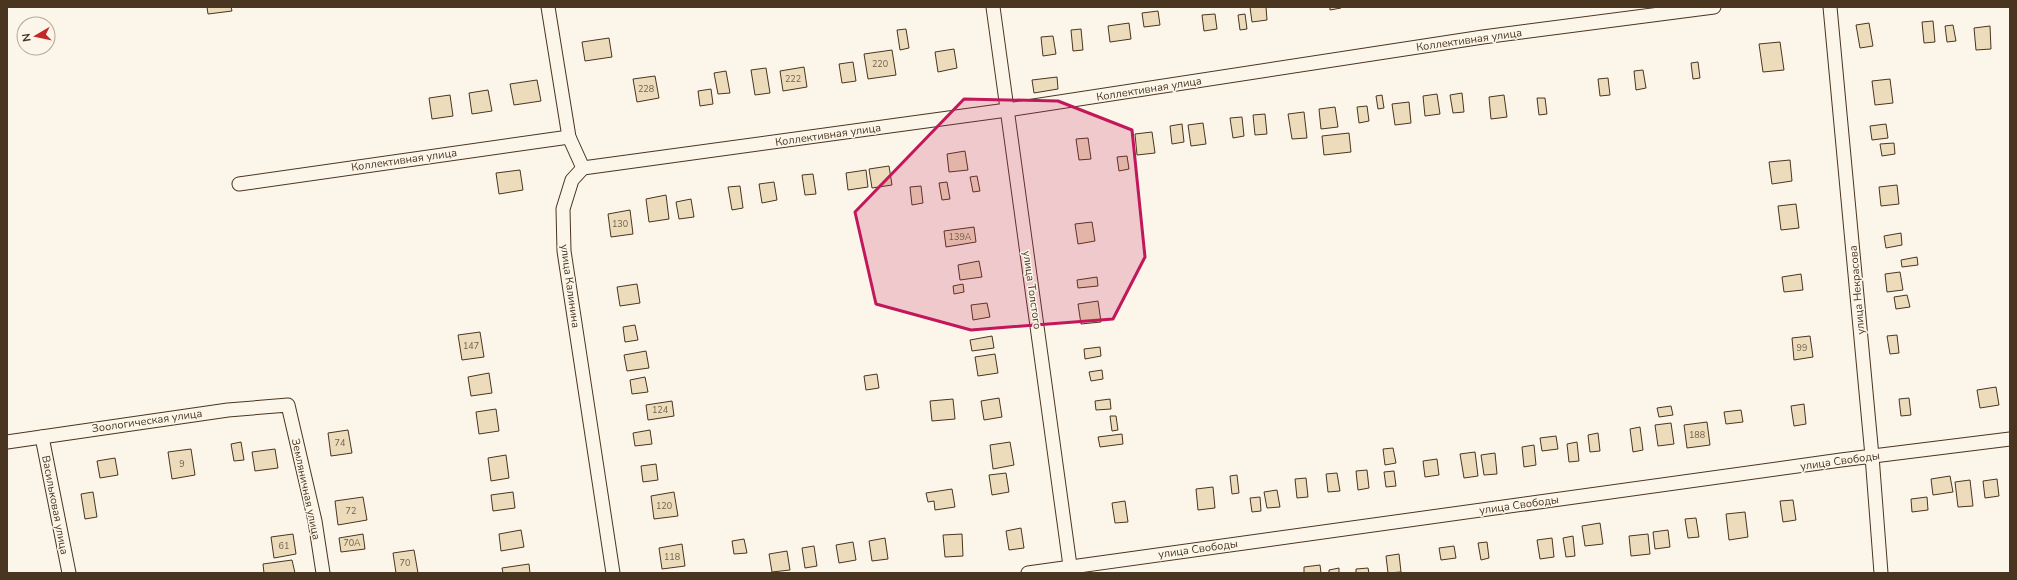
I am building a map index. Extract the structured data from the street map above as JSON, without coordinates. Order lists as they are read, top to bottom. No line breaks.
{"streets":{"street":["Коллективная улица","улица Калинина","улица Толстого","улица Некрасова","Зоологическая улица","улица Свободы","Земляничная улица","Васильковая улица"]},"crossings":[["Коллективная улица","улица Калинина"],["Коллективная улица","улица Толстого"],["улица Толстого","улица Свободы"],["улица Некрасова","улица Свободы"],["Зоологическая улица","Земляничная улица"],["Зоологическая улица","Васильковая улица"]],"house_numbers":["220","222","228","130","139А","147","99","124","188","74","9","120","72","70А","61","118","70"],"north":"left"}
